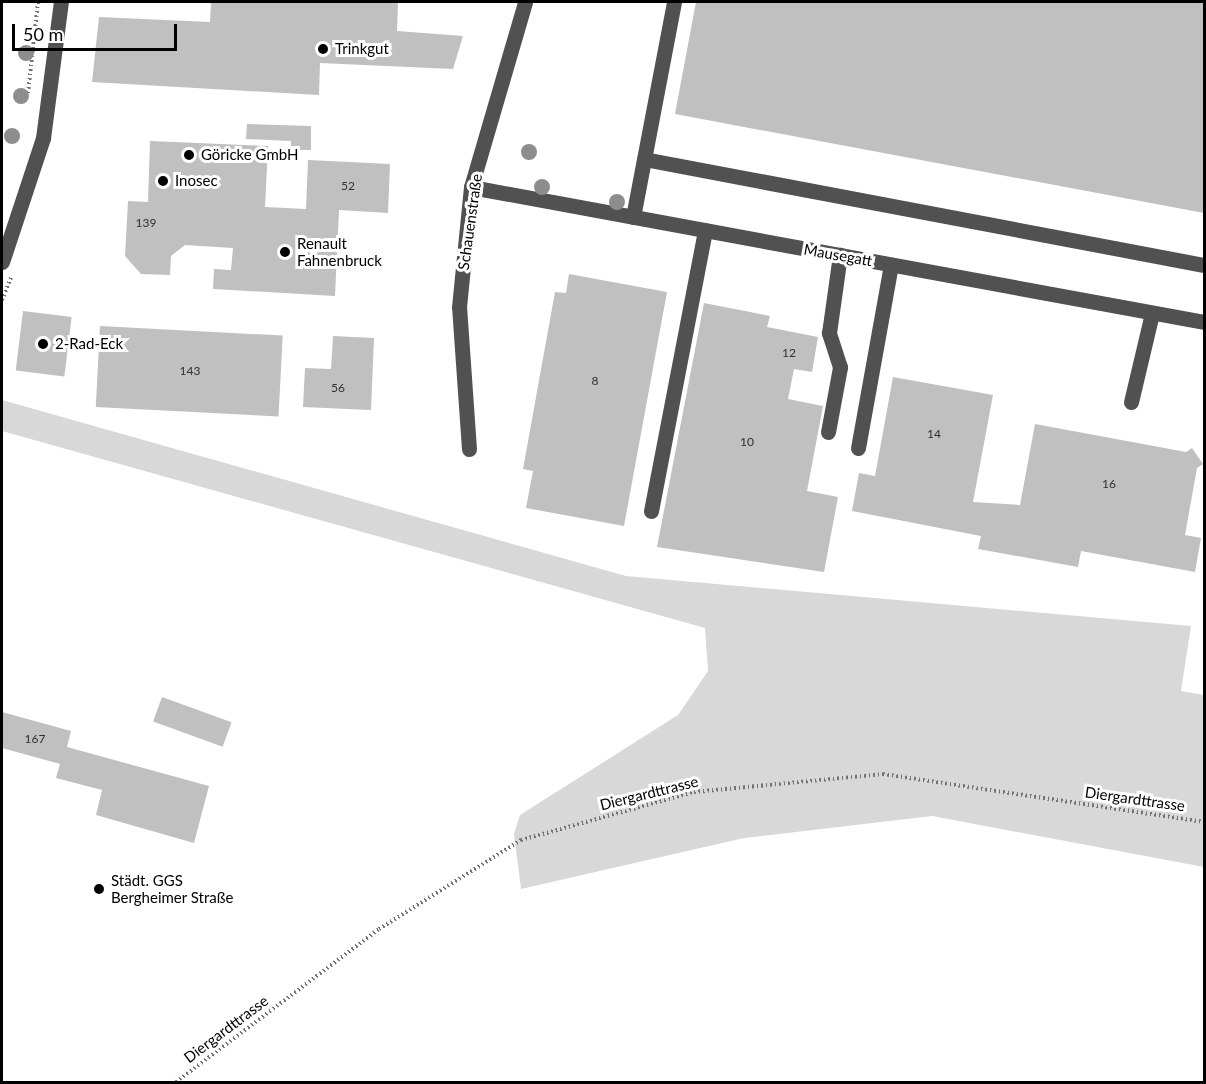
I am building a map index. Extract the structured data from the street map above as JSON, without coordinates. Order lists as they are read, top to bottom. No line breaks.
{"streets":{"street":["Schauenstraße","Mausegatt"],"path":["Diergardttrasse"]},"crossings":[["Schauenstraße","Mausegatt"]],"places":["Trinkgut","Göricke GmbH","Inosec","Renault Fahnenbruck","2-Rad-Eck","Städt. GGS Bergheimer Straße"],"house_numbers":["52","139","12","143","8","56","14","10","16","167"],"scale_bar":"50 m"}
